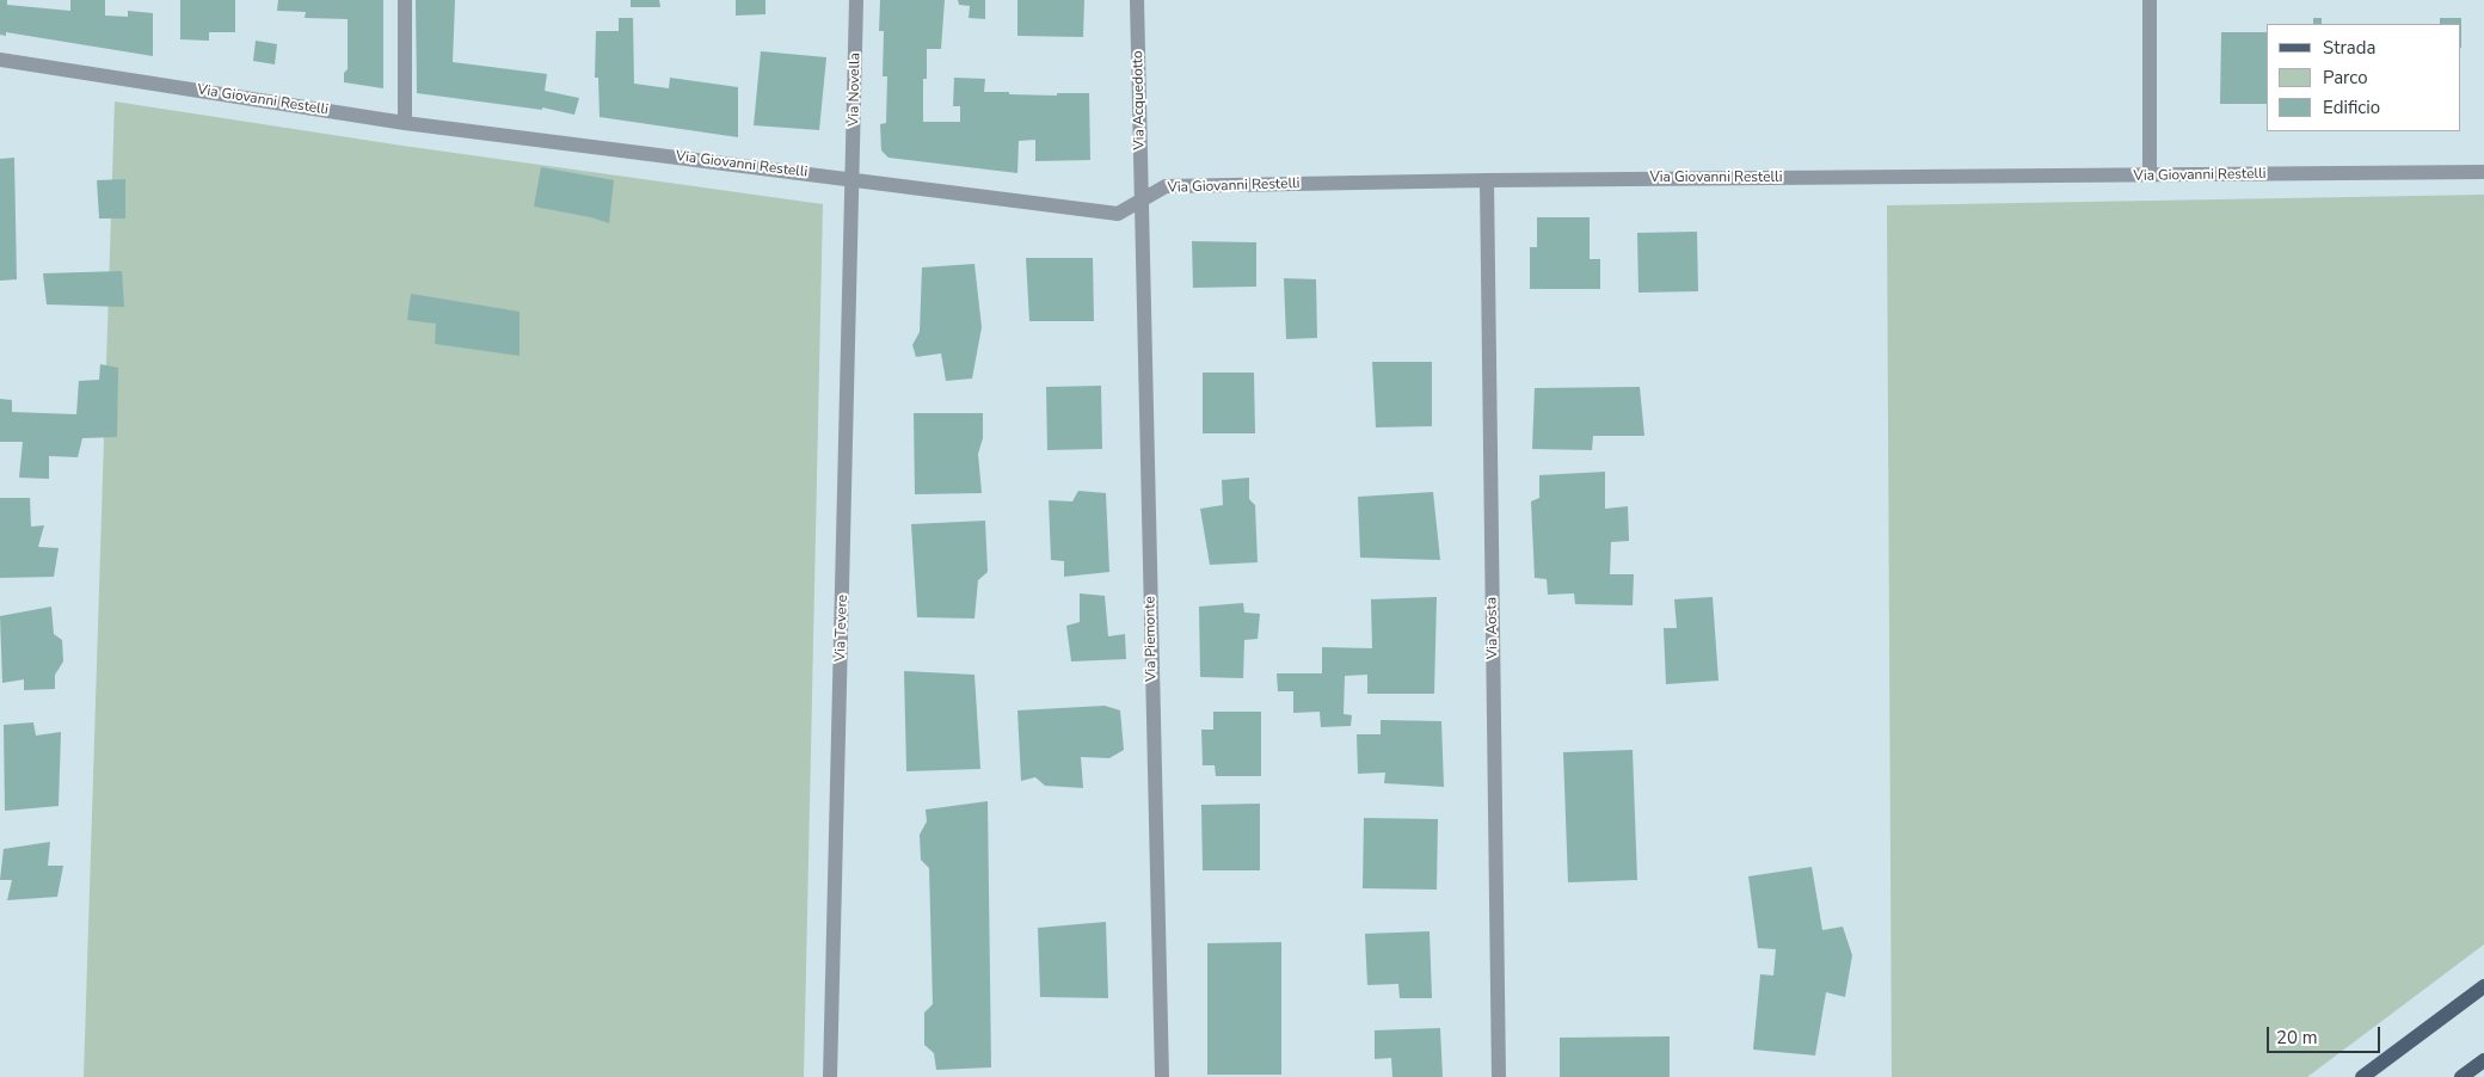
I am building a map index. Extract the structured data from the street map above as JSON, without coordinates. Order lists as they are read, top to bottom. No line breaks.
{"streets":{"street":["Via Novella","Via Giovanni Restelli","Via Acquedotto","Via Tevere","Via Aosta","Via Piemonte"]},"crossings":[["Via Novella","Via Giovanni Restelli"],["Via Novella","Via Tevere"],["Via Giovanni Restelli","Via Acquedotto"],["Via Giovanni Restelli","Via Tevere"],["Via Giovanni Restelli","Via Aosta"],["Via Giovanni Restelli","Via Piemonte"],["Via Acquedotto","Via Piemonte"]],"legend":["Strada","Parco","Edificio"],"scale_bar":"20 m"}
